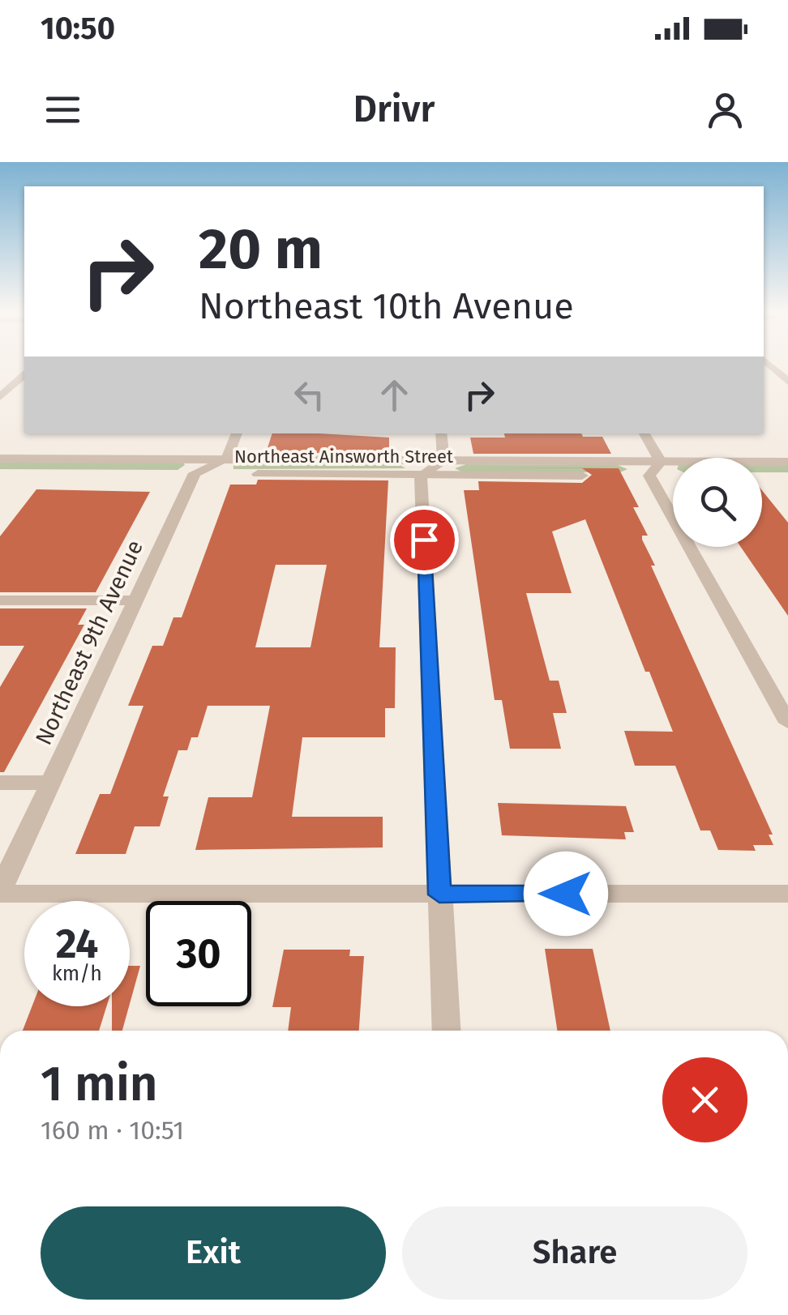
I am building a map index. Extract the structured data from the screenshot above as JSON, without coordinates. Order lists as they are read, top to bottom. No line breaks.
{"streets":{"street":["Northeast Ainsworth Street","Northeast 9th Avenue"]},"crossings":[["Northeast Ainsworth Street","Northeast 9th Avenue"]],"page":{"status":"10:50","header":"Drivr","turn":["20 m","Northeast 10th Avenue"],"speed":"24 km/h","limit":"30","heading":["1 min","160 m · 10:51"],"buttons":["Exit","Share"]}}
